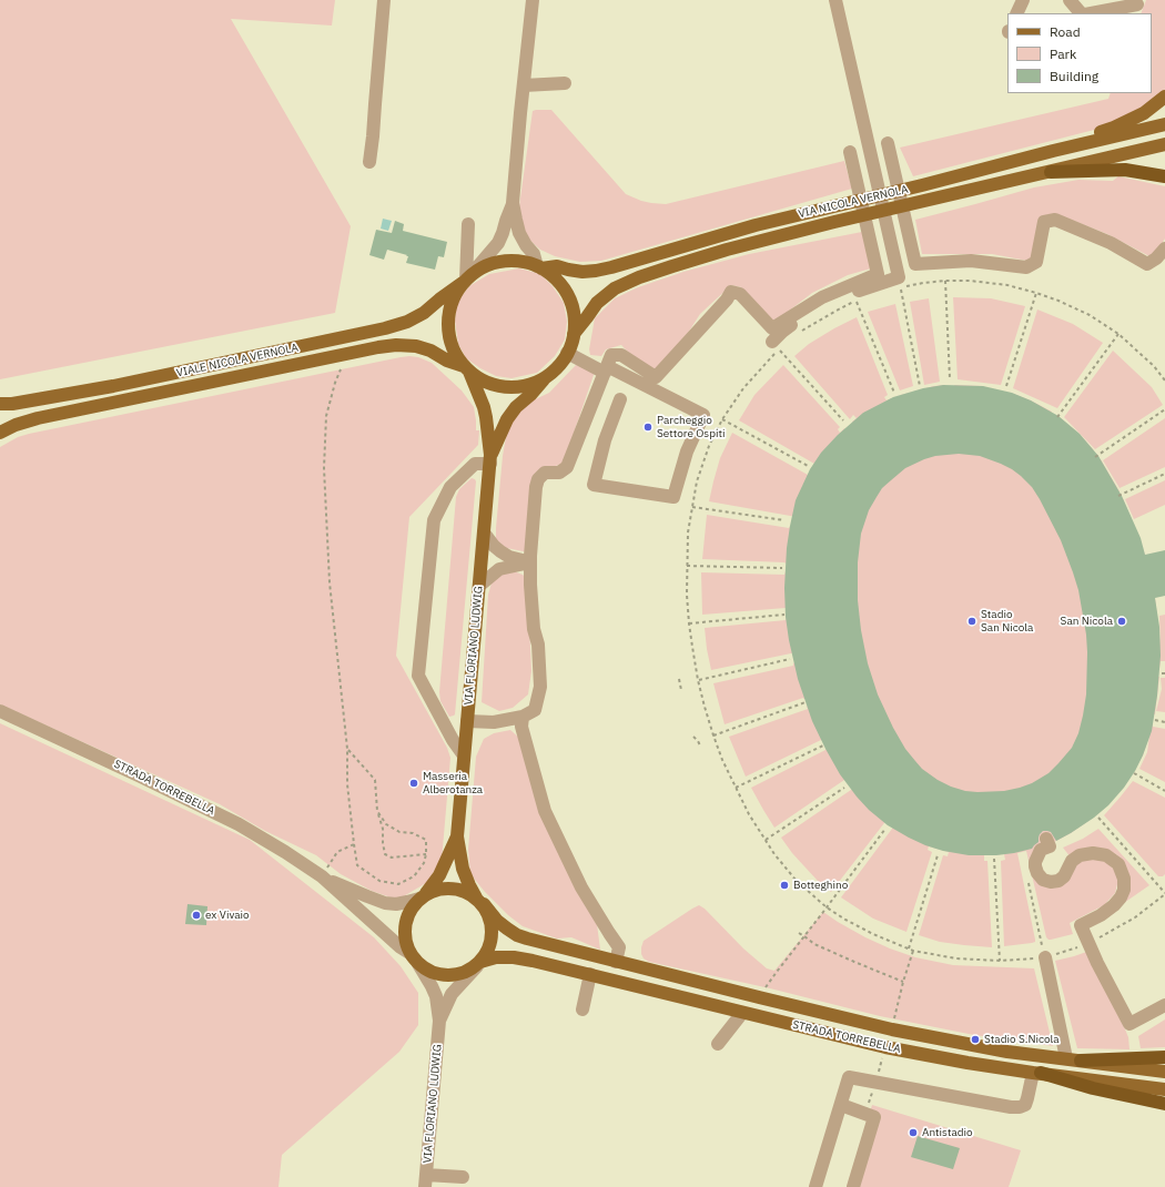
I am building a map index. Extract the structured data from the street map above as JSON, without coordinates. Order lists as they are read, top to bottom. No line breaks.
{"streets":{"main road":["VIA NICOLA VERNOLA","VIALE NICOLA VERNOLA","VIA FLORIANO LUDWIG","STRADA TORREBELLA"]},"crossings":[["VIA NICOLA VERNOLA","VIALE NICOLA VERNOLA"]],"places":["Parcheggio Settore Ospiti","Stadio San Nicola","San Nicola","Masseria Alberotanza","Botteghino","ex Vivaio","Stadio S.Nicola","Antistadio"],"legend":["Road","Park","Building"]}
